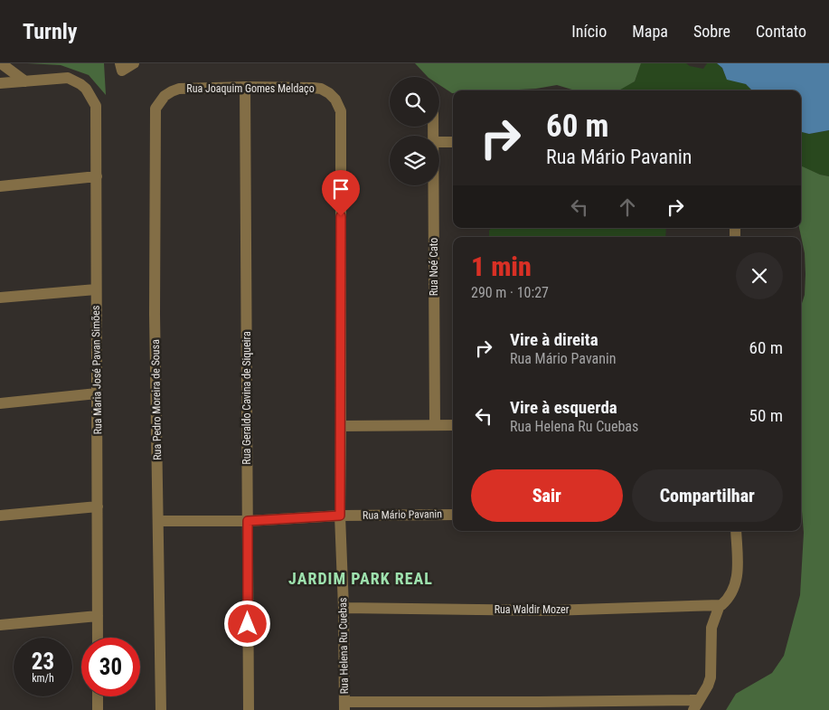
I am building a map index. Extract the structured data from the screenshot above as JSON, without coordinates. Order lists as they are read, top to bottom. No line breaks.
{"streets":{"street":["Rua Joaquim Gomes Meldaço","Rua Noé Cato","Rua Maria José Pavan Simões","Rua Geraldo Cavina de Siqueira","Rua Pedro Moreira de Sousa","Rua Mário Pavanin","Rua Waldir Mozer","Rua Helena Ru Cuebas"]},"crossings":[["Rua Joaquim Gomes Meldaço","Rua Geraldo Cavina de Siqueira"],["Rua Joaquim Gomes Meldaço","Rua Pedro Moreira de Sousa"],["Rua Joaquim Gomes Meldaço","Rua Helena Ru Cuebas"],["Rua Geraldo Cavina de Siqueira","Rua Mário Pavanin"],["Rua Pedro Moreira de Sousa","Rua Mário Pavanin"],["Rua Mário Pavanin","Rua Helena Ru Cuebas"],["Rua Waldir Mozer","Rua Helena Ru Cuebas"]],"districts":["JARDIM PARK REAL"],"page":{"header":"Turnly","nav":["Início","Mapa","Sobre","Contato"],"turn":["60 m","Rua Mário Pavanin"],"heading":["1 min","290 m · 10:27"],"list":[{"name":"Vire à direita","note":"Rua Mário Pavanin","value":"60 m"},{"name":"Vire à esquerda","note":"Rua Helena Ru Cuebas","value":"50 m"}],"buttons":["Sair","Compartilhar"],"speed":"23 km/h","limit":"30"}}
